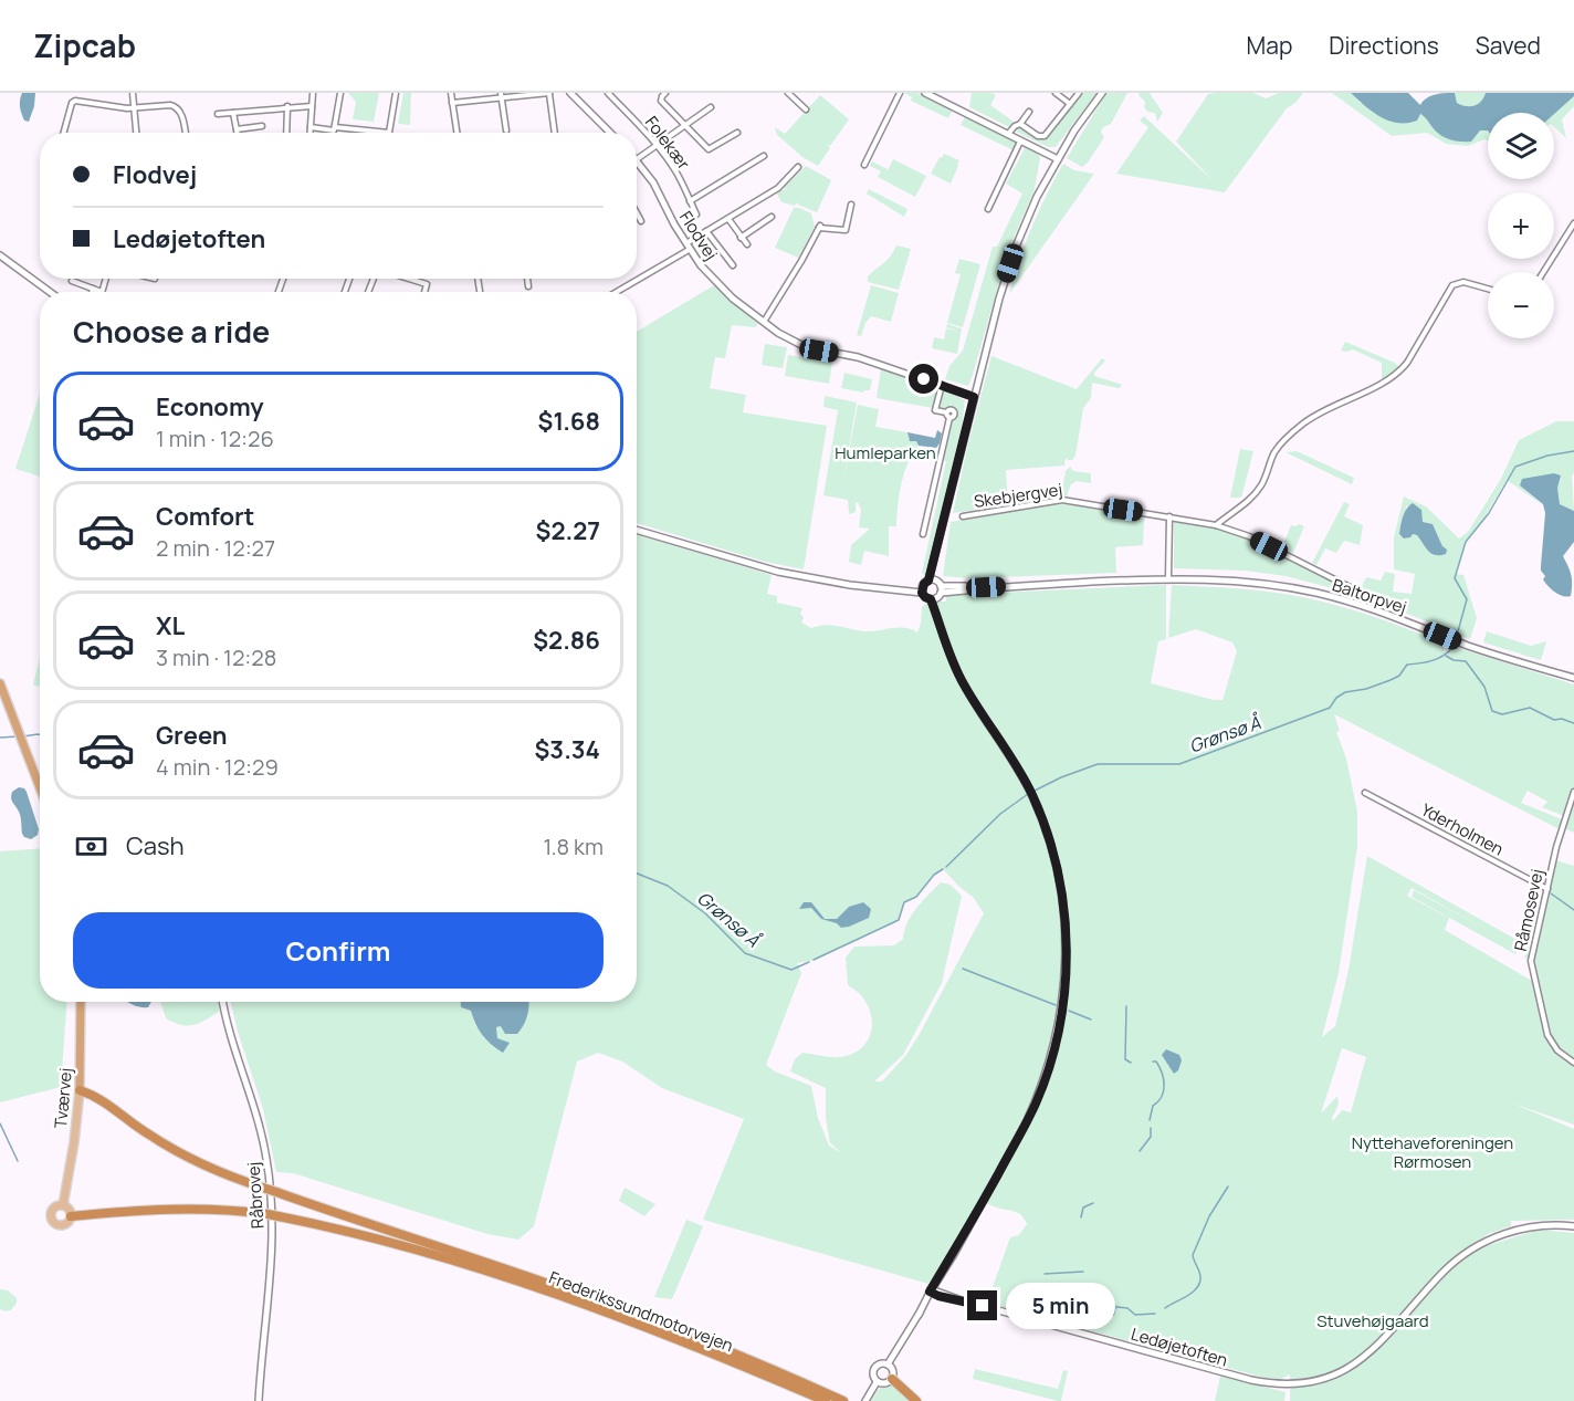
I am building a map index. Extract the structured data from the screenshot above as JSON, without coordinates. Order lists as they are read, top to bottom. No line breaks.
{"streets":{"highway":["Tværvej","Frederikssundmotorvejen"],"street":["Folekær","Flodvej","Skebjergvej","Baltorpvej","Yderholmen","Råmosevej","Råbrovej","Ledøjetoften"]},"crossings":[["Yderholmen","Råmosevej"],["Tværvej","Frederikssundmotorvejen"]],"water":["Grønsø Å"],"parks":["Humleparken","Nyttehaveforeningen Rørmosen","Stuvehøjgaard"],"page":{"header":"Zipcab","nav":["Map","Directions","Saved"],"map_buttons":["+","−"],"banner":["Flodvej","Ledøjetoften"],"heading":"Choose a ride","list":[{"name":"Economy","note":"1 min · 12:26","value":"$1.68"},{"name":"Comfort","note":"2 min · 12:27","value":"$2.27"},{"name":"XL","note":"3 min · 12:28","value":"$2.86"},{"name":"Green","note":"4 min · 12:29","value":"$3.34"}],"pay":["Cash","1.8 km"],"buttons":"Confirm","bubble":"5 min"}}
